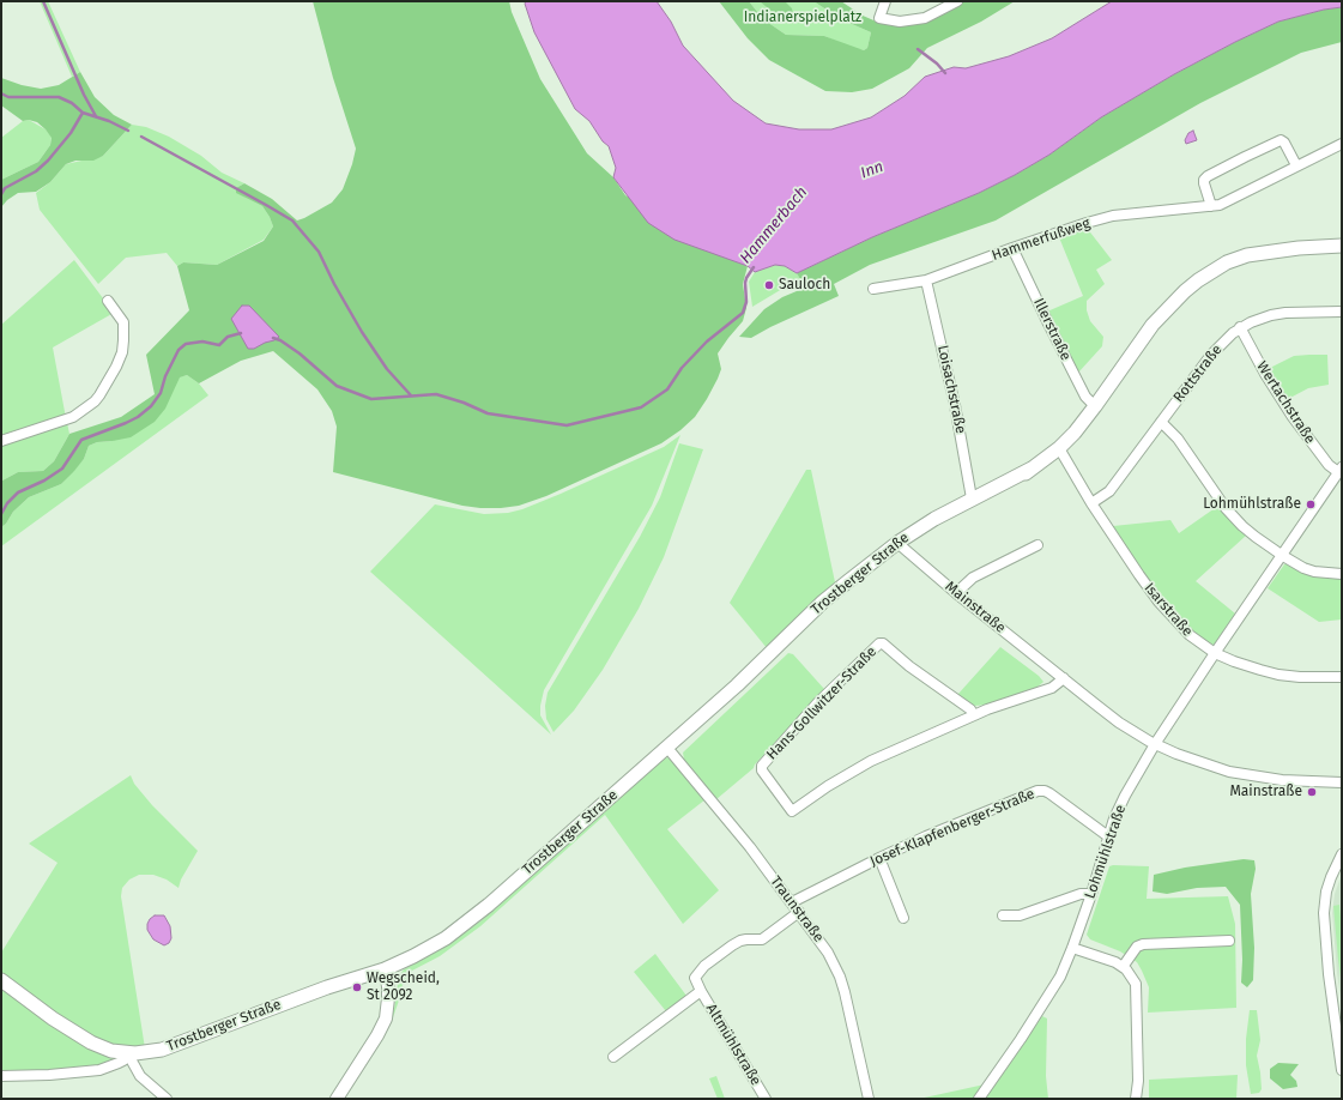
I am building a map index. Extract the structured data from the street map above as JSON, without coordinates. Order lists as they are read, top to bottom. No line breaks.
{"streets":{"main road":["Trostberger Straße"],"street":["Hammerfußweg","Illerstraße","Rottstraße","Loisachstraße","Wertachstraße","Mainstraße","Isarstraße","Hans-Gollwitzer-Straße","Josef-Klapfenberger-Straße","Lohmühlstraße","Traunstraße","Altmühlstraße"]},"crossings":[["Hammerfußweg","Illerstraße"],["Hammerfußweg","Loisachstraße"],["Illerstraße","Trostberger Straße"],["Rottstraße","Wertachstraße"],["Rottstraße","Isarstraße"],["Loisachstraße","Trostberger Straße"],["Wertachstraße","Lohmühlstraße"],["Trostberger Straße","Mainstraße"],["Trostberger Straße","Isarstraße"],["Trostberger Straße","Traunstraße"],["Mainstraße","Hans-Gollwitzer-Straße"],["Mainstraße","Lohmühlstraße"],["Isarstraße","Lohmühlstraße"],["Josef-Klapfenberger-Straße","Lohmühlstraße"],["Josef-Klapfenberger-Straße","Traunstraße"],["Traunstraße","Altmühlstraße"]],"water":["Inn","Hammerbach"],"parks":["Indianerspielplatz"],"places":["Sauloch","Lohmühlstraße","Mainstraße","Wegscheid, St 2092"]}
